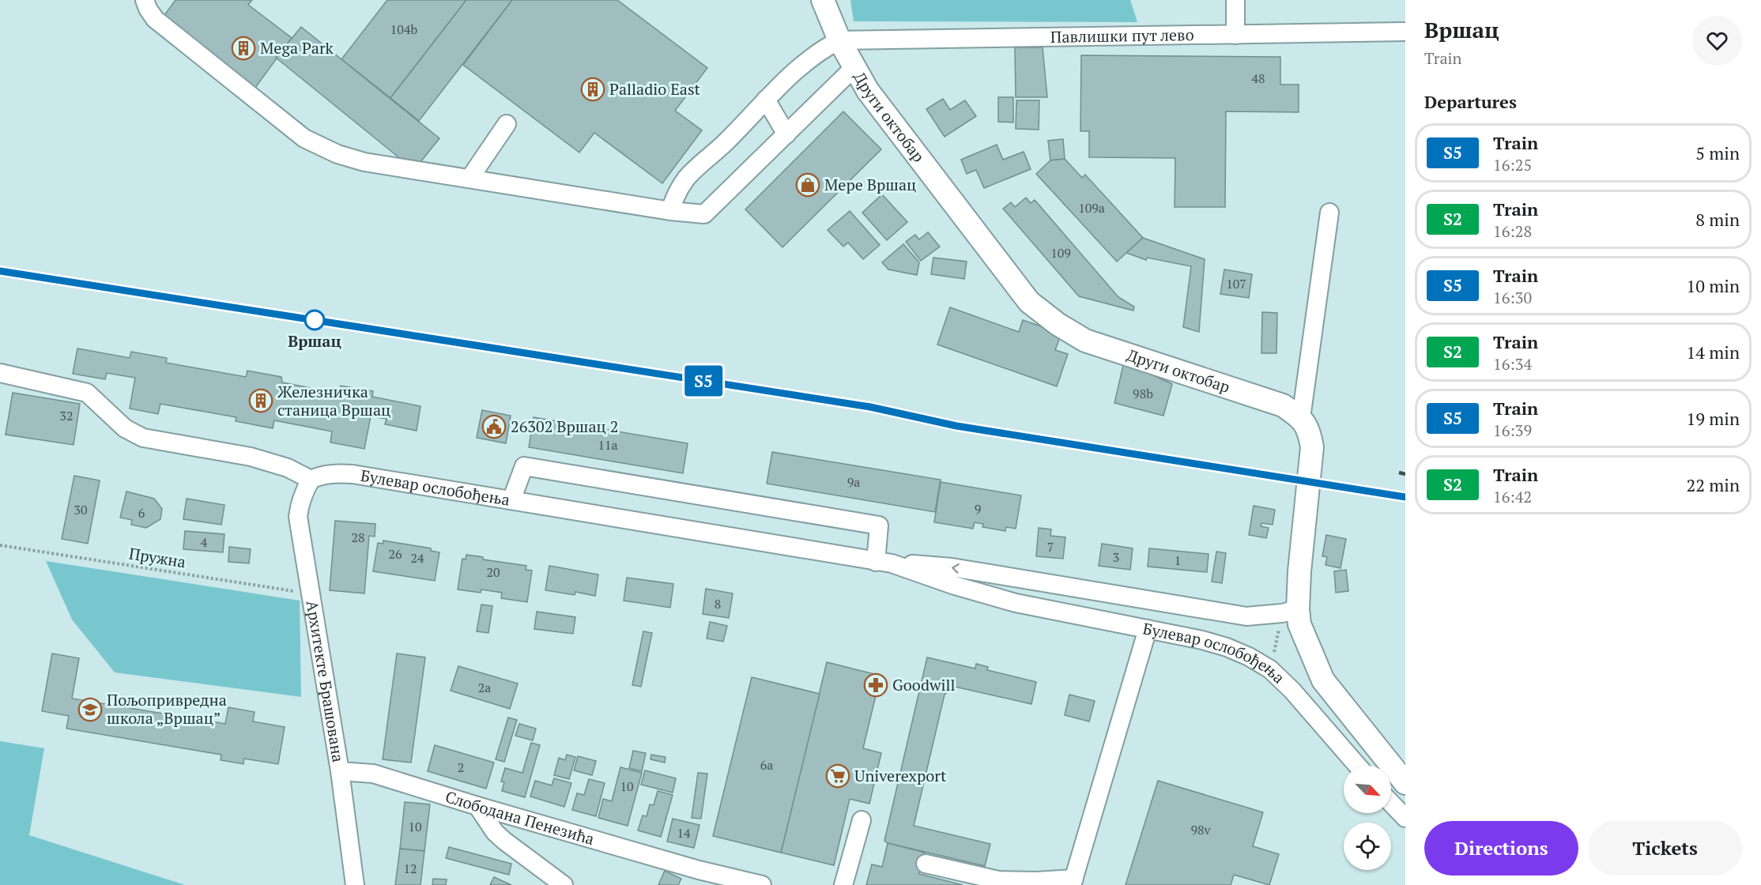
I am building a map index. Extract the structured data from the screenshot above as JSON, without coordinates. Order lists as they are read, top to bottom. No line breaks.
{"streets":{"main road":["Други октобар"],"street":["Павлишки пут лево","Булевар ослобођења","Архитекте Брашована","Слободана Пенезића"],"path":["Пружна"]},"crossings":[["Павлишки пут лево","Други октобар"],["Булевар ослобођења","Архитекте Брашована"],["Пружна","Архитекте Брашована"],["Архитекте Брашована","Слободана Пенезића"]],"places":{"building":["Mega Park","Palladio East","Железничка станица Вршац"],"shop":["Мере Вршац"],"other":["Вршац"],"public building":["26302 Вршац 2"],"pharmacy":["Goodwill"],"school or university":["Пољопривредна школа „Вршац”"],"supermarket":["Univerexport"]},"house_numbers":["104b","48","109a","109","107","98b","32","11a","9a","9","30","6","28","4","7","26","3","24","1","20","8","2a","6a","2","10","10","98v","14","12"],"north":"bottom right","page":{"on_map":"S5","heading":[["Вршац","Train"],"Departures"],"list":[{"mark":"S5","name":"Train","note":"16:25","value":"5 min"},{"mark":"S2","name":"Train","note":"16:28","value":"8 min"},{"mark":"S5","name":"Train","note":"16:30","value":"10 min"},{"mark":"S2","name":"Train","note":"16:34","value":"14 min"},{"mark":"S5","name":"Train","note":"16:39","value":"19 min"},{"mark":"S2","name":"Train","note":"16:42","value":"22 min"}],"buttons":["Directions","Tickets"]}}
